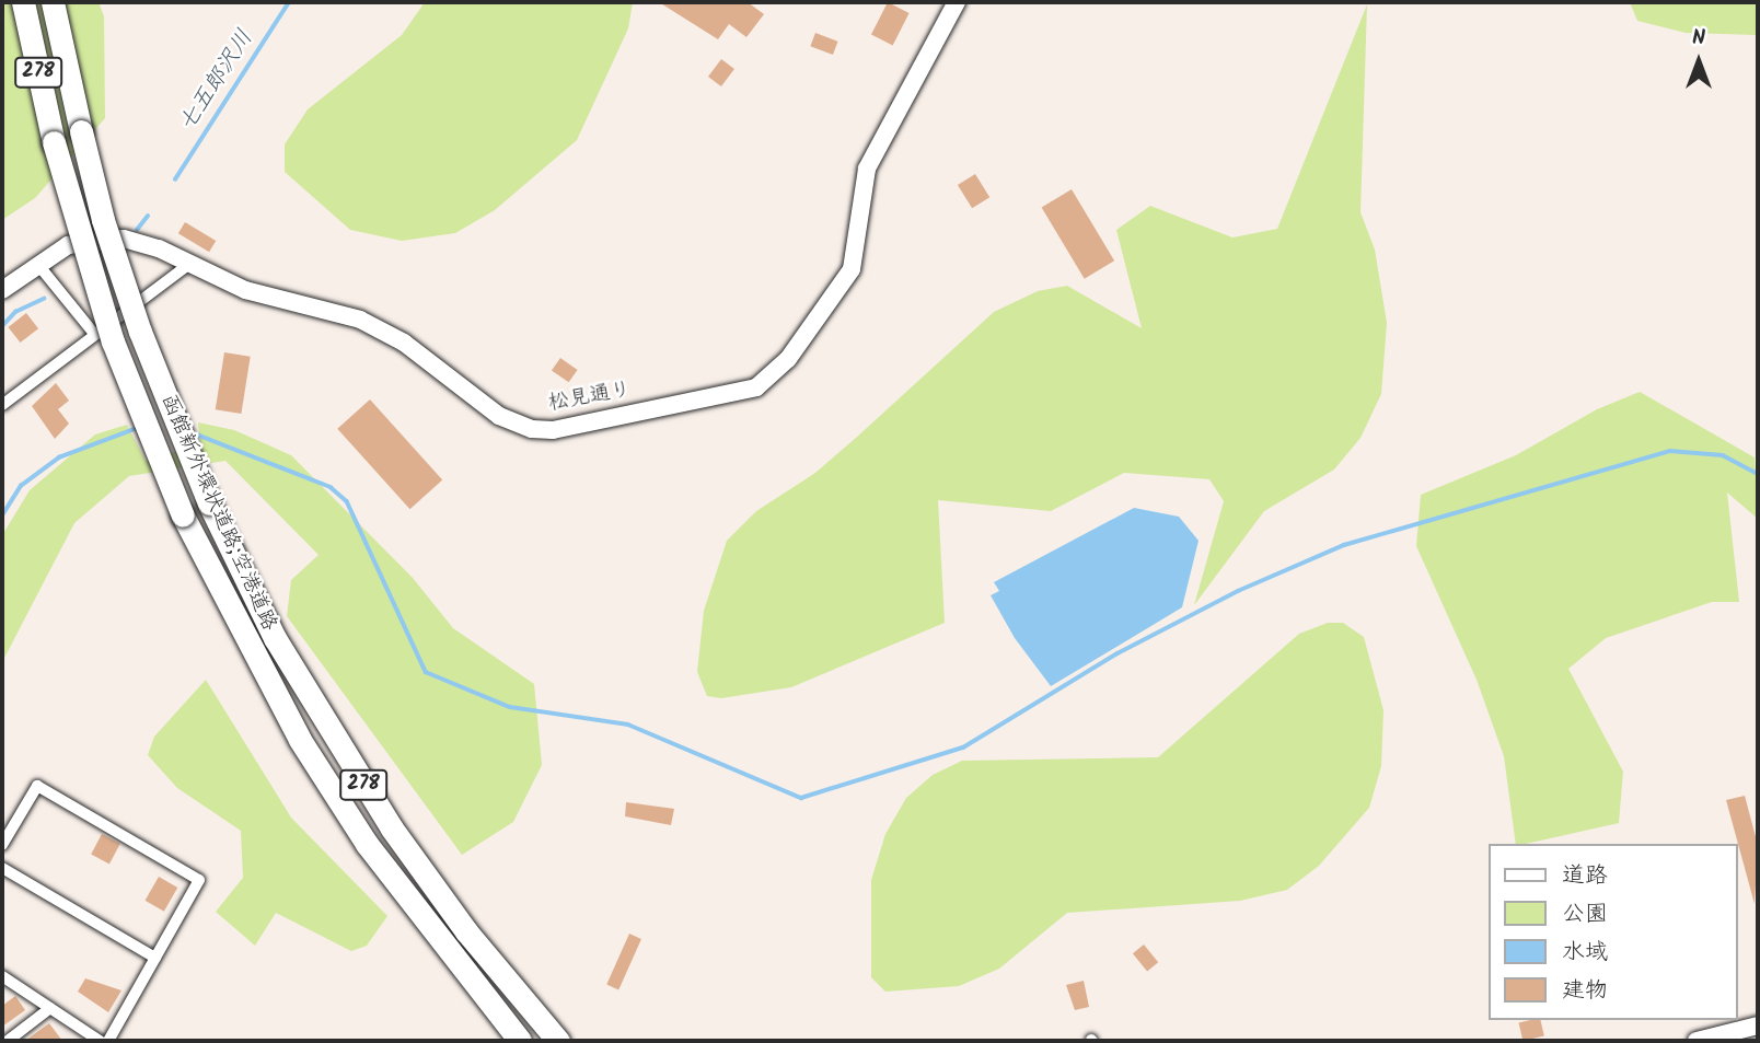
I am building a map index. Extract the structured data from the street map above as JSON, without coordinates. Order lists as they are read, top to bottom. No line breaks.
{"streets":{"highway":["278","函館新外環状道路;空港道路"],"street":["松見通り"]},"water":["七五郎沢川"],"legend":["道路","公園","水域","建物"],"north":"top"}
